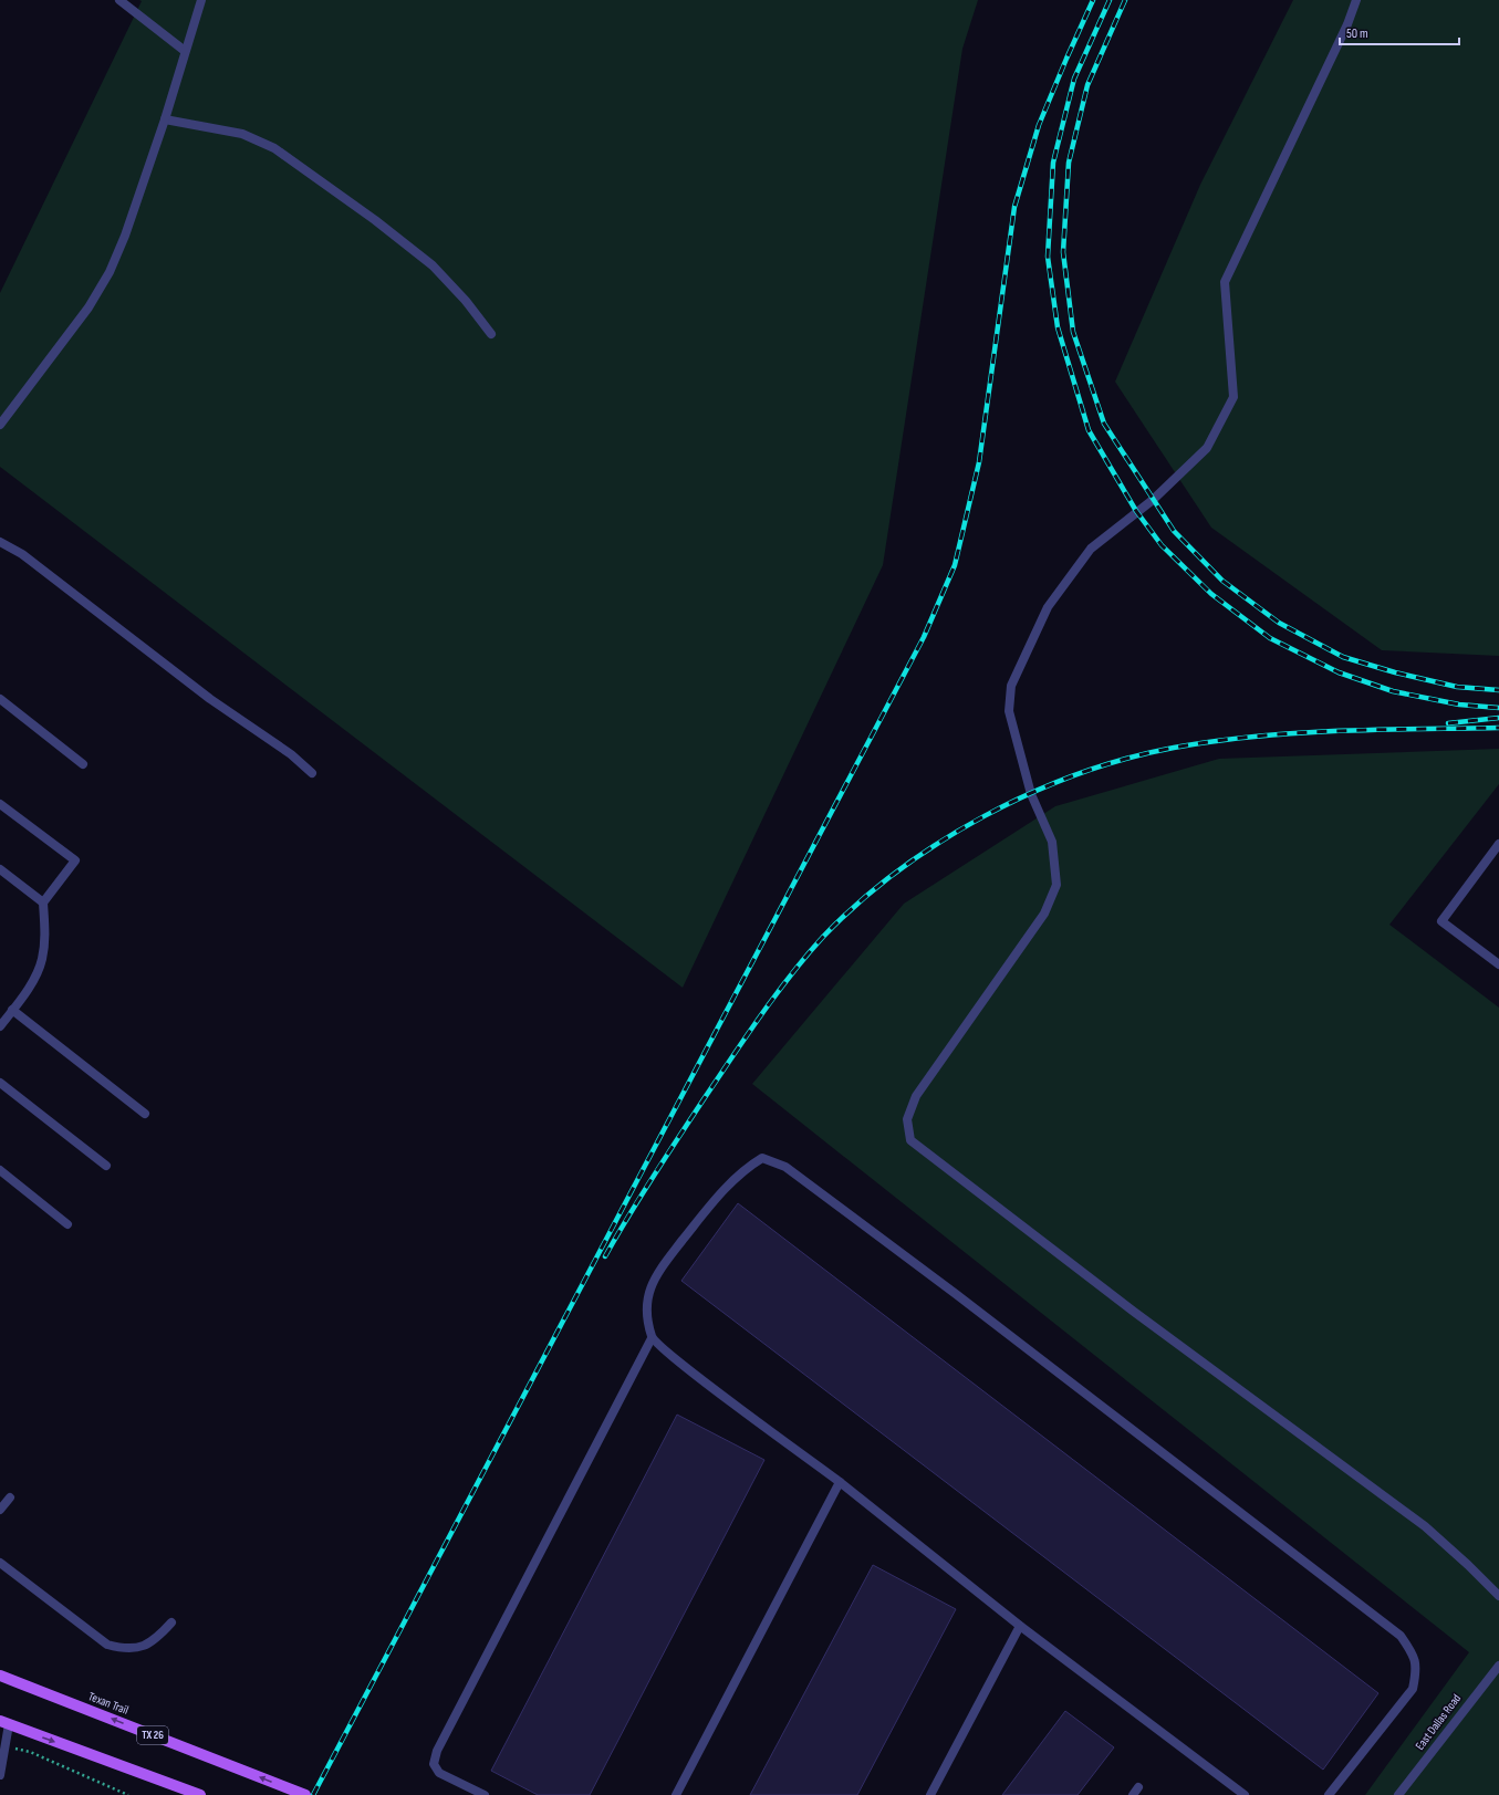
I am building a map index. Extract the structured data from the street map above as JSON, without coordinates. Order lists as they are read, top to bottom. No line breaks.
{"streets":{"main road":["Texan Trail","TX 26"],"street":["East Dallas Road"]},"scale_bar":"50 m"}
